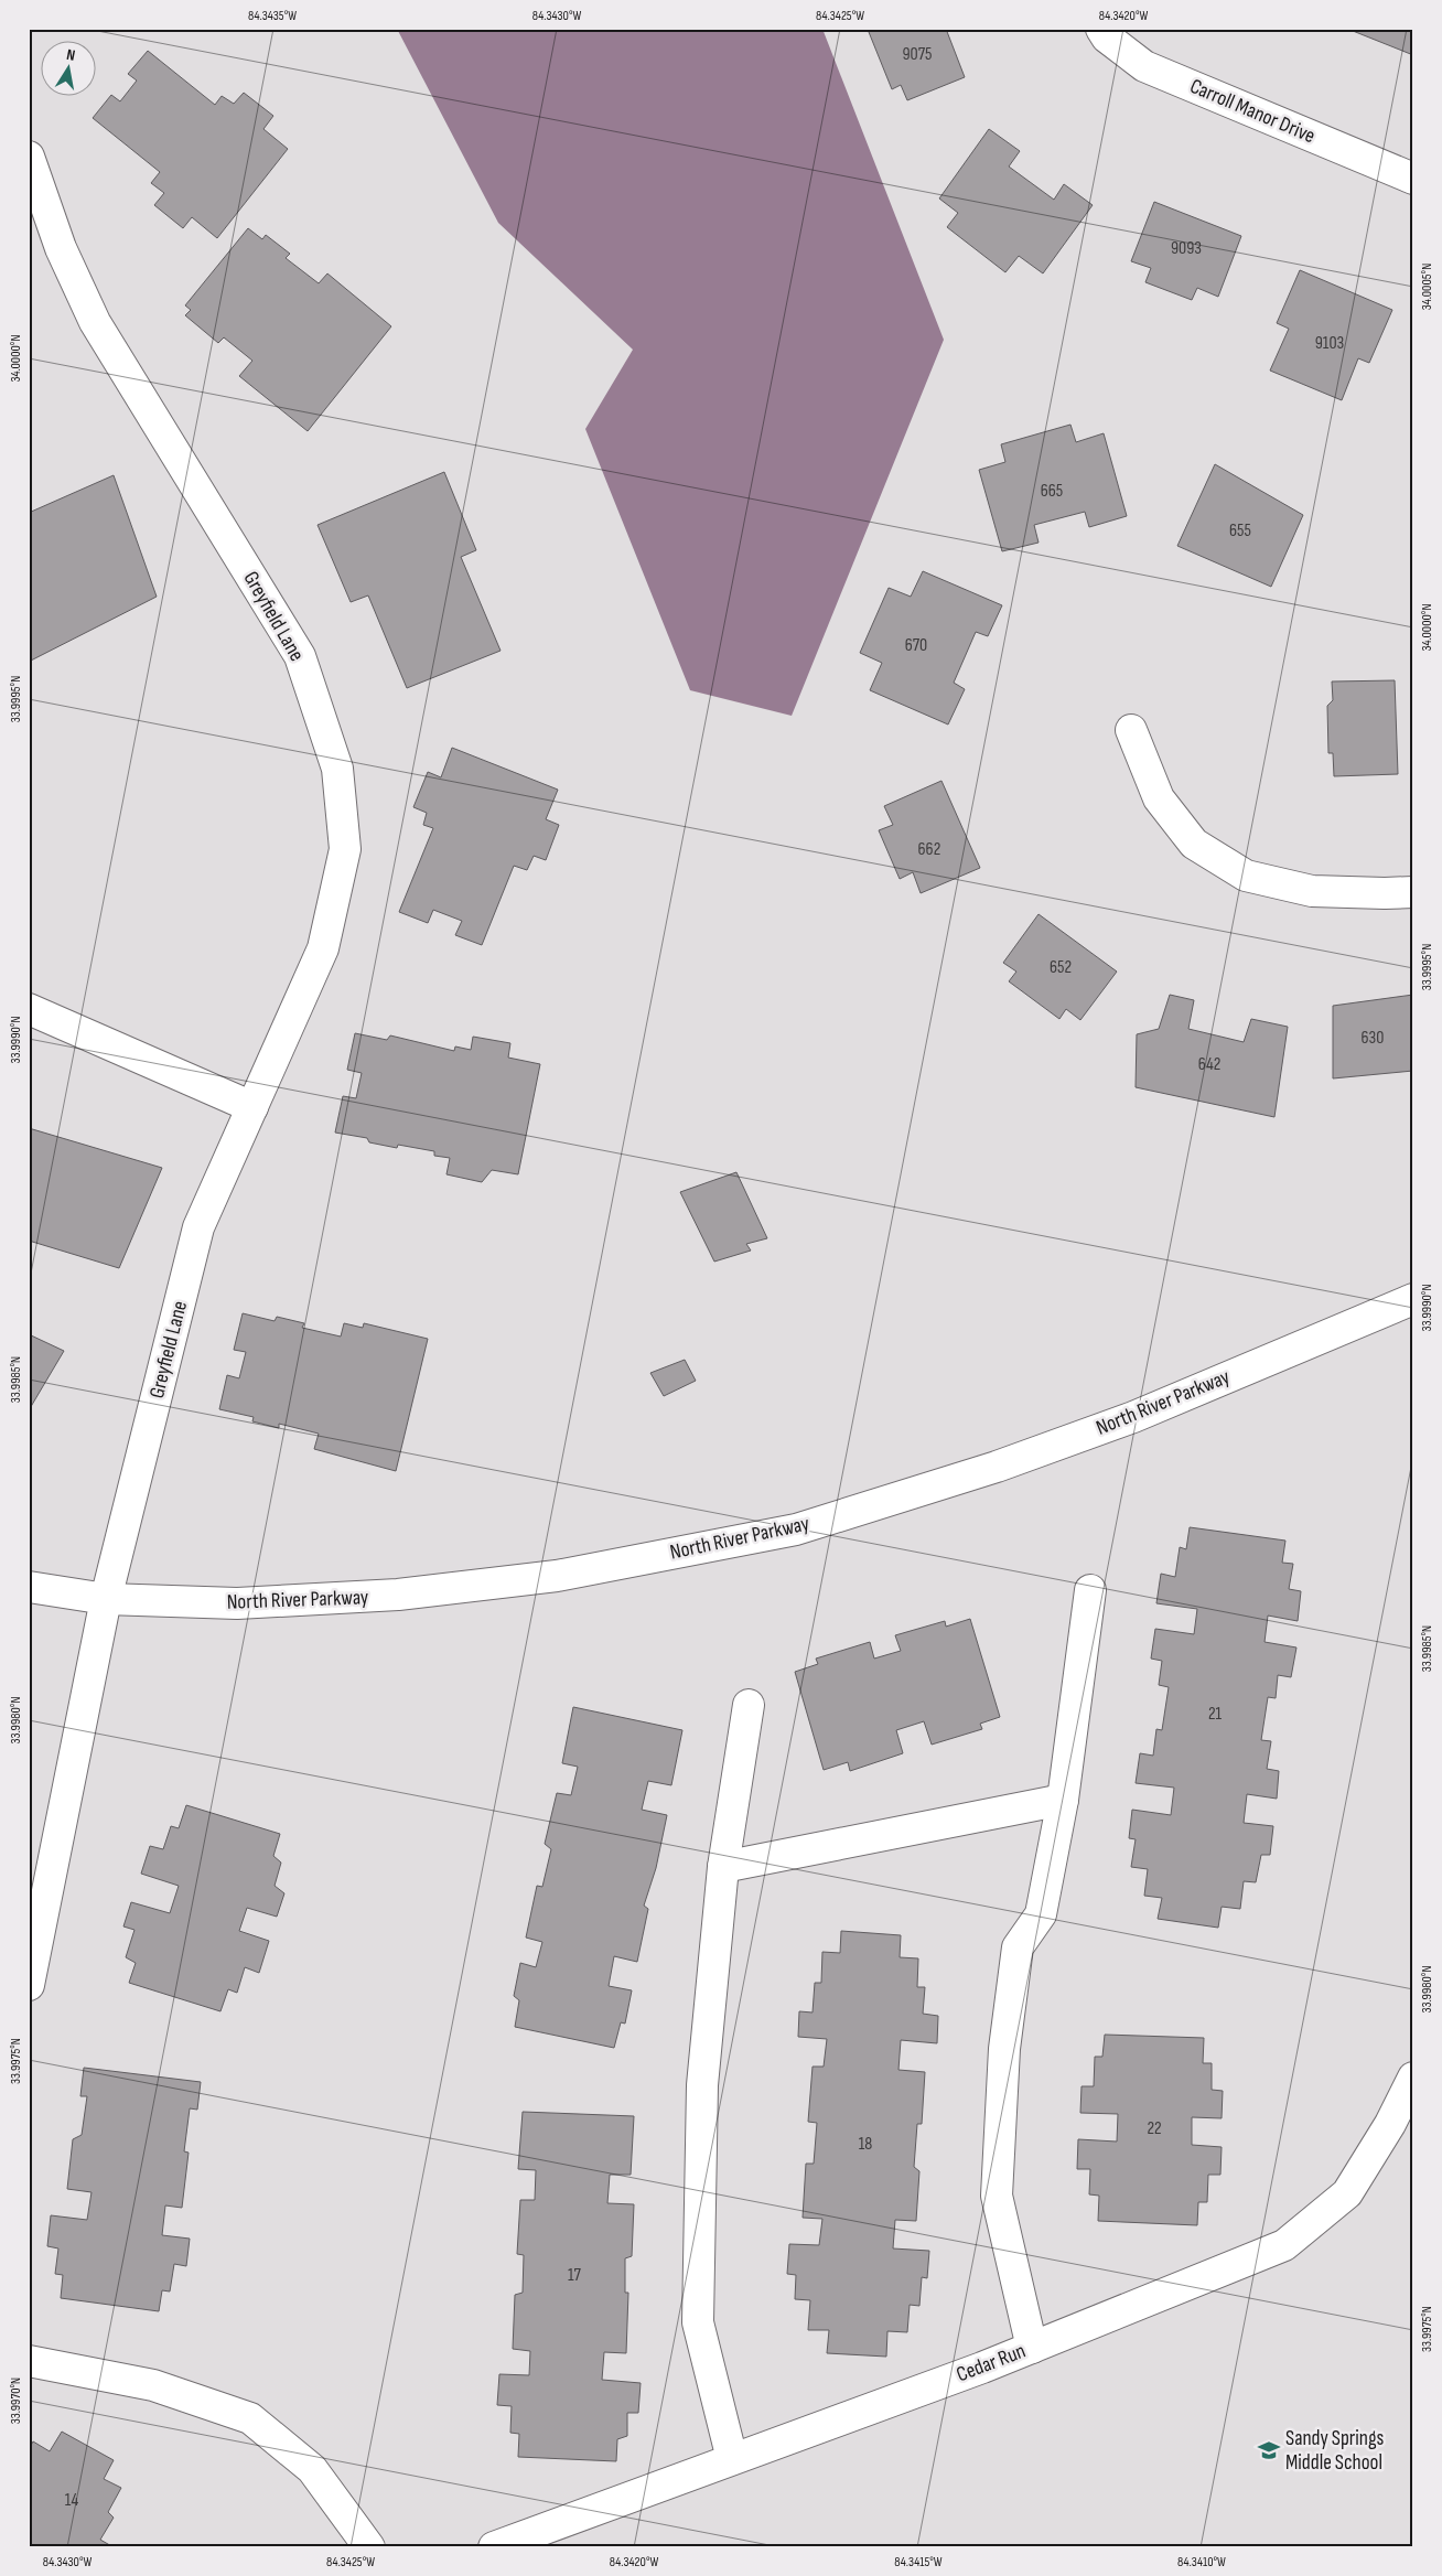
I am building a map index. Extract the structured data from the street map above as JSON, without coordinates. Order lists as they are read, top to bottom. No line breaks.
{"streets":{"street":["Carroll Manor Drive","Greyfield Lane","North River Parkway","Cedar Run"]},"crossings":[["Greyfield Lane","North River Parkway"]],"places":{"school or university":["Sandy Springs Middle School"]},"house_numbers":["9075","9093","9103","665","655","670","662","652","630","642","21","22","18","17","14"],"north":"top","coordinates":["84.3435°W","84.3430°W","84.3425°W","84.3420°W","34.0005°N","34.0000°N","33.9995°N","33.9990°N","33.9985°N","33.9980°N","33.9975°N","33.9970°N","84.3415°W","84.3410°W"]}
